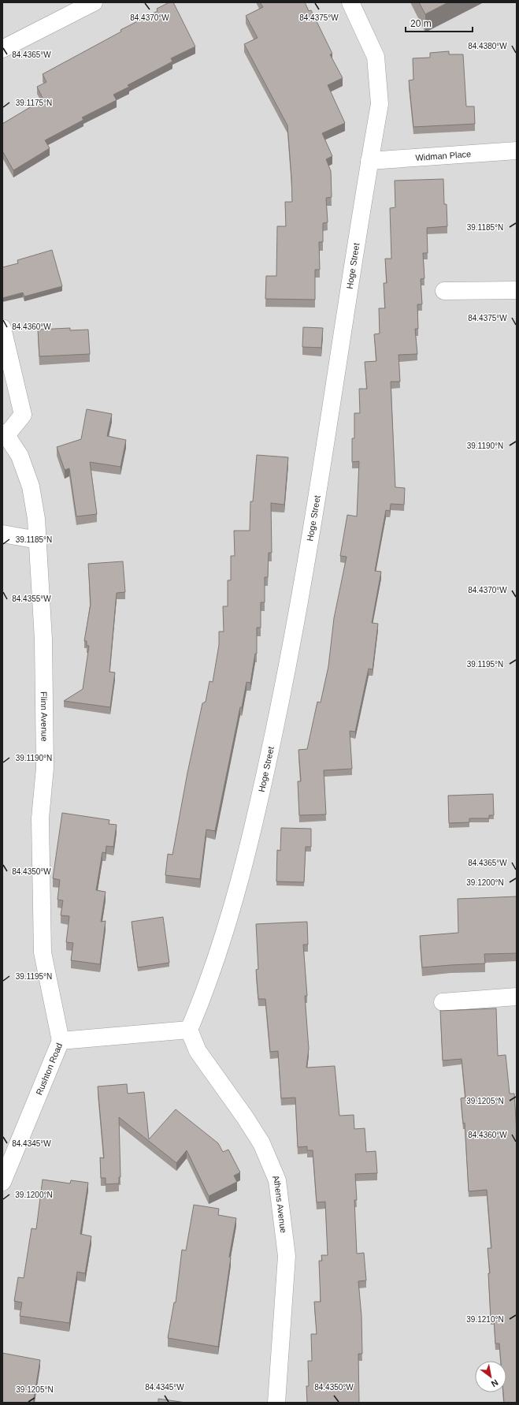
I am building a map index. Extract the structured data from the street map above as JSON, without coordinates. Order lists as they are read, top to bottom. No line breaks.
{"streets":{"street":["Widman Place","Hoge Street","Flinn Avenue","Rushton Road","Athens Avenue"]},"crossings":[["Widman Place","Hoge Street"],["Hoge Street","Rushton Road"],["Hoge Street","Athens Avenue"],["Flinn Avenue","Rushton Road"],["Rushton Road","Athens Avenue"]],"scale_bar":"20 m","north":"bottom right","coordinates":["84.4370°W","84.4375°W","84.4380°W","84.4365°W","39.1175°N","39.1185°N","84.4360°W","39.1190°N","84.4355°W","39.1195°N","84.4350°W","39.1200°N","39.1205°N","84.4345°W","39.1210°N"]}
